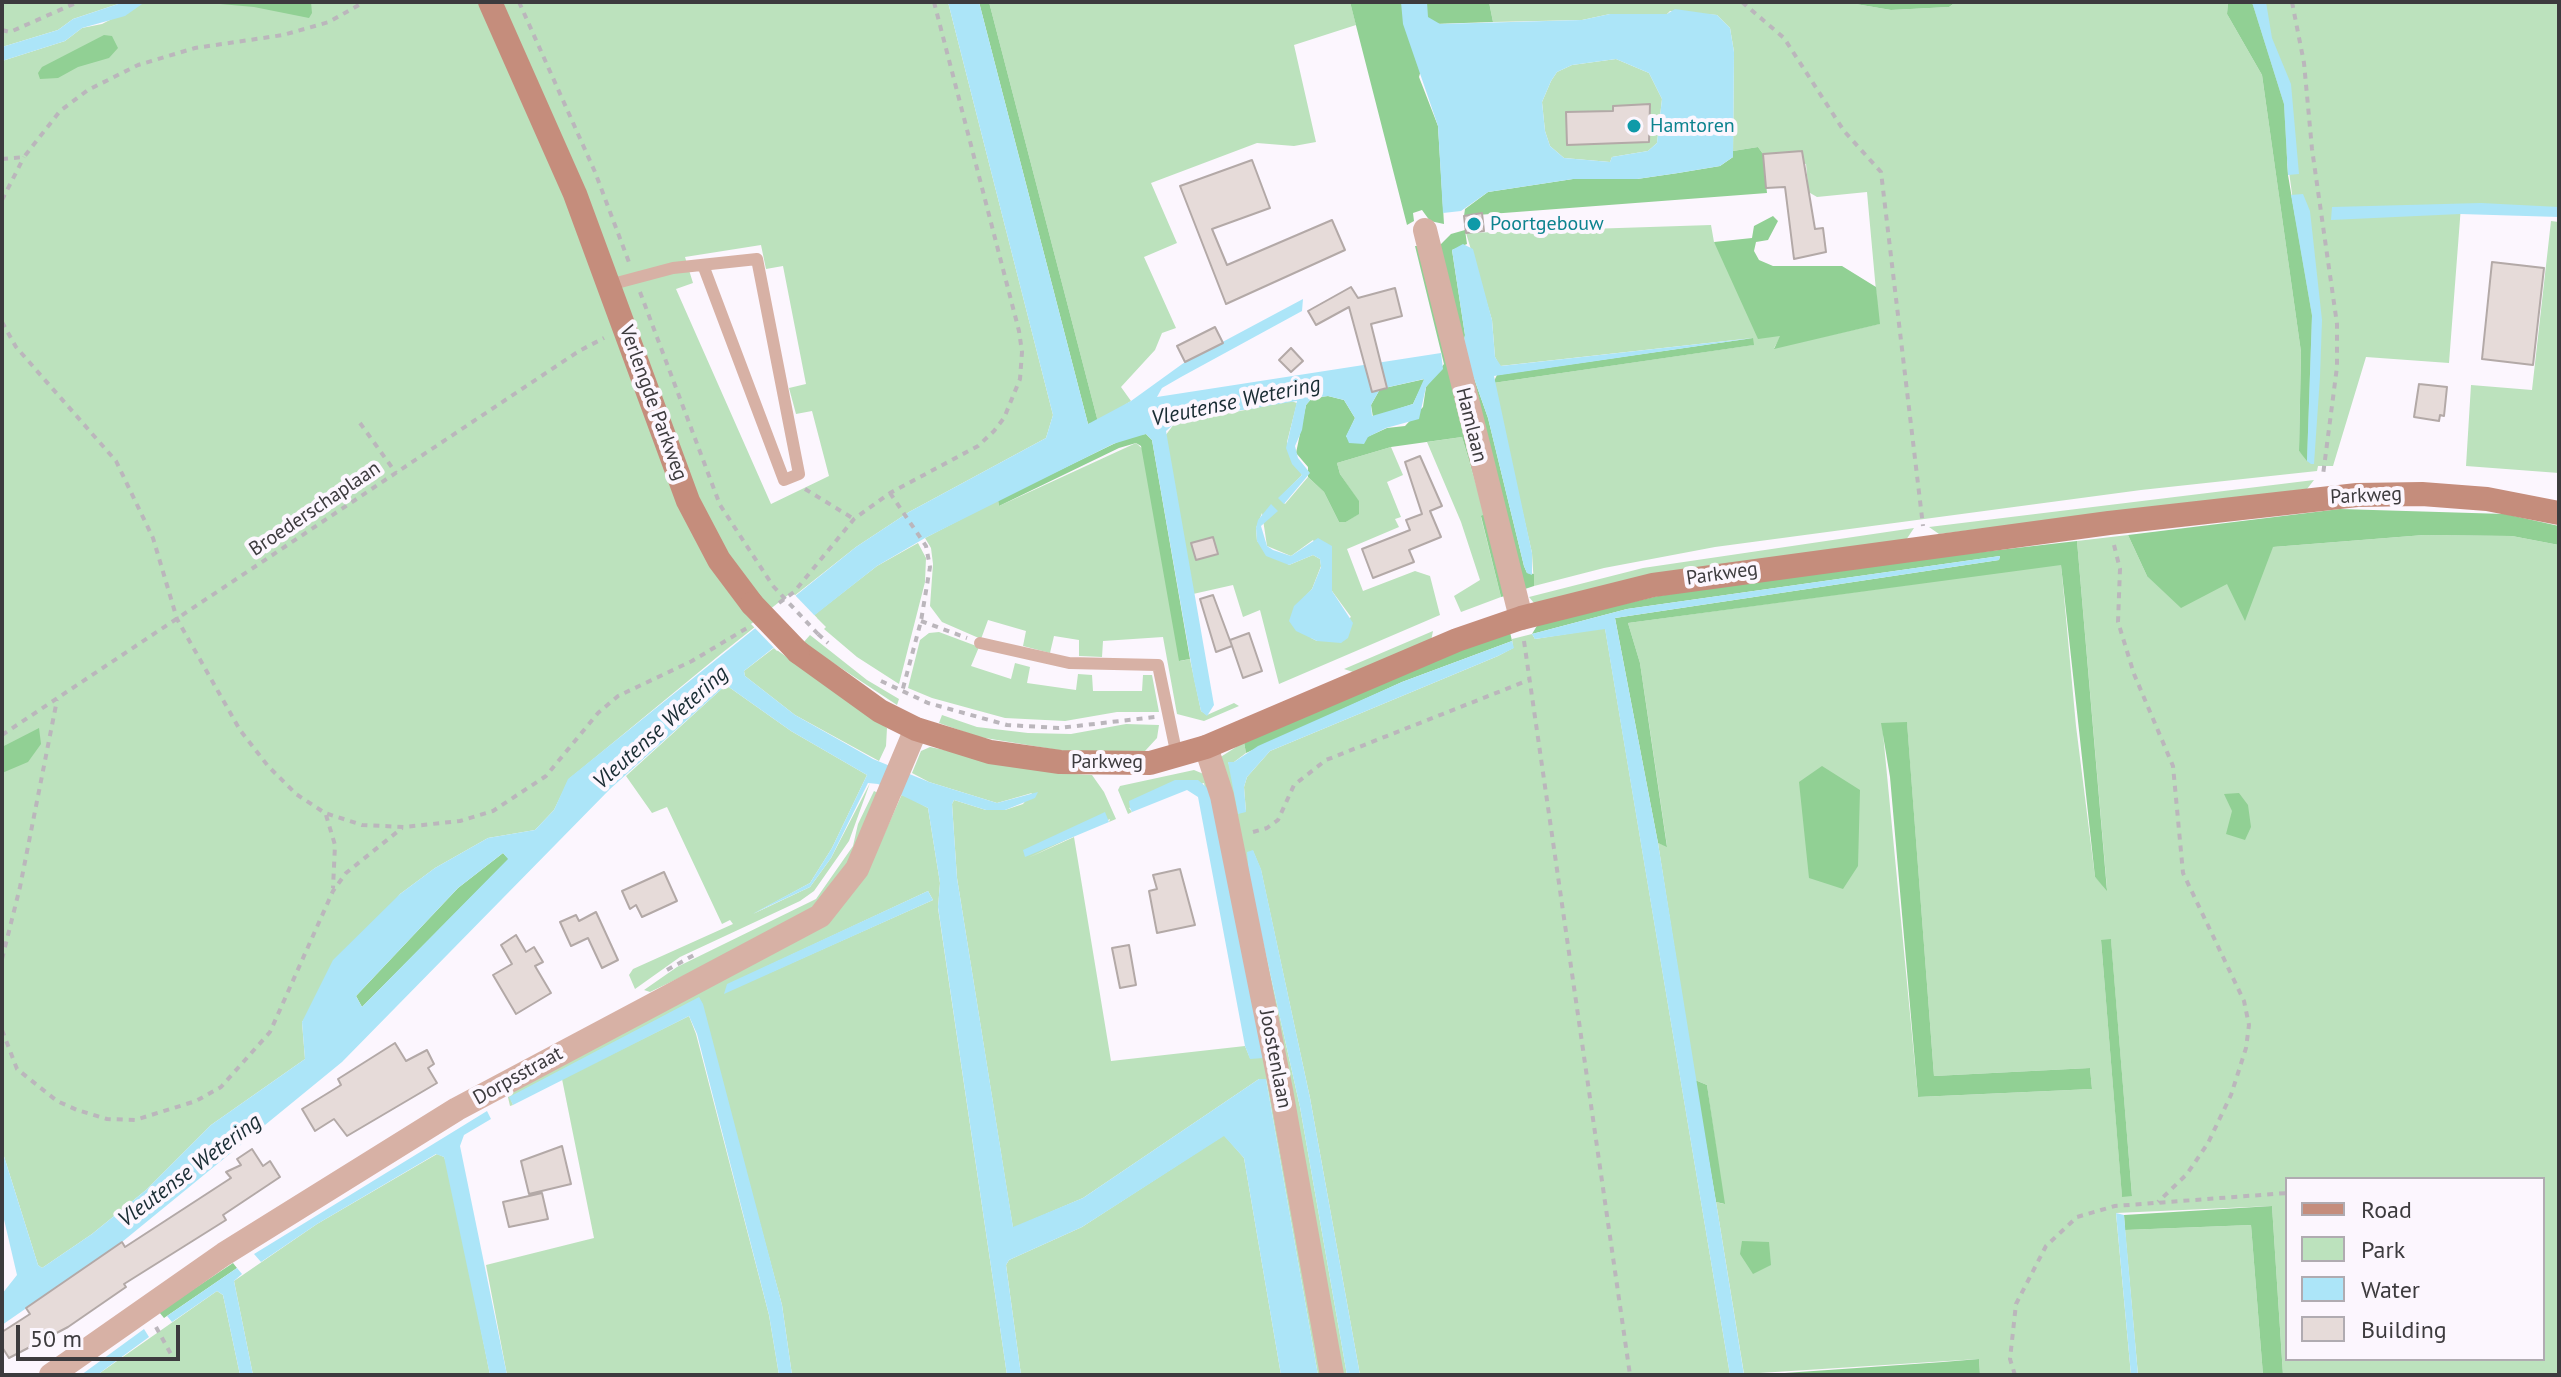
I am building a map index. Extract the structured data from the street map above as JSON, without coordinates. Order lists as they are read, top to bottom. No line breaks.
{"streets":{"street":["Verlengde Parkweg","Hamlaan","Parkweg","Joostenlaan","Dorpsstraat"],"path":["Broederschaplaan"]},"crossings":[["Verlengde Parkweg","Parkweg"],["Verlengde Parkweg","Broederschaplaan"],["Verlengde Parkweg","Dorpsstraat"],["Hamlaan","Parkweg"],["Parkweg","Joostenlaan"],["Parkweg","Dorpsstraat"]],"water":["Vleutense Wetering"],"places":["Hamtoren","Poortgebouw"],"legend":["Road","Park","Water","Building"],"scale_bar":"50 m"}
